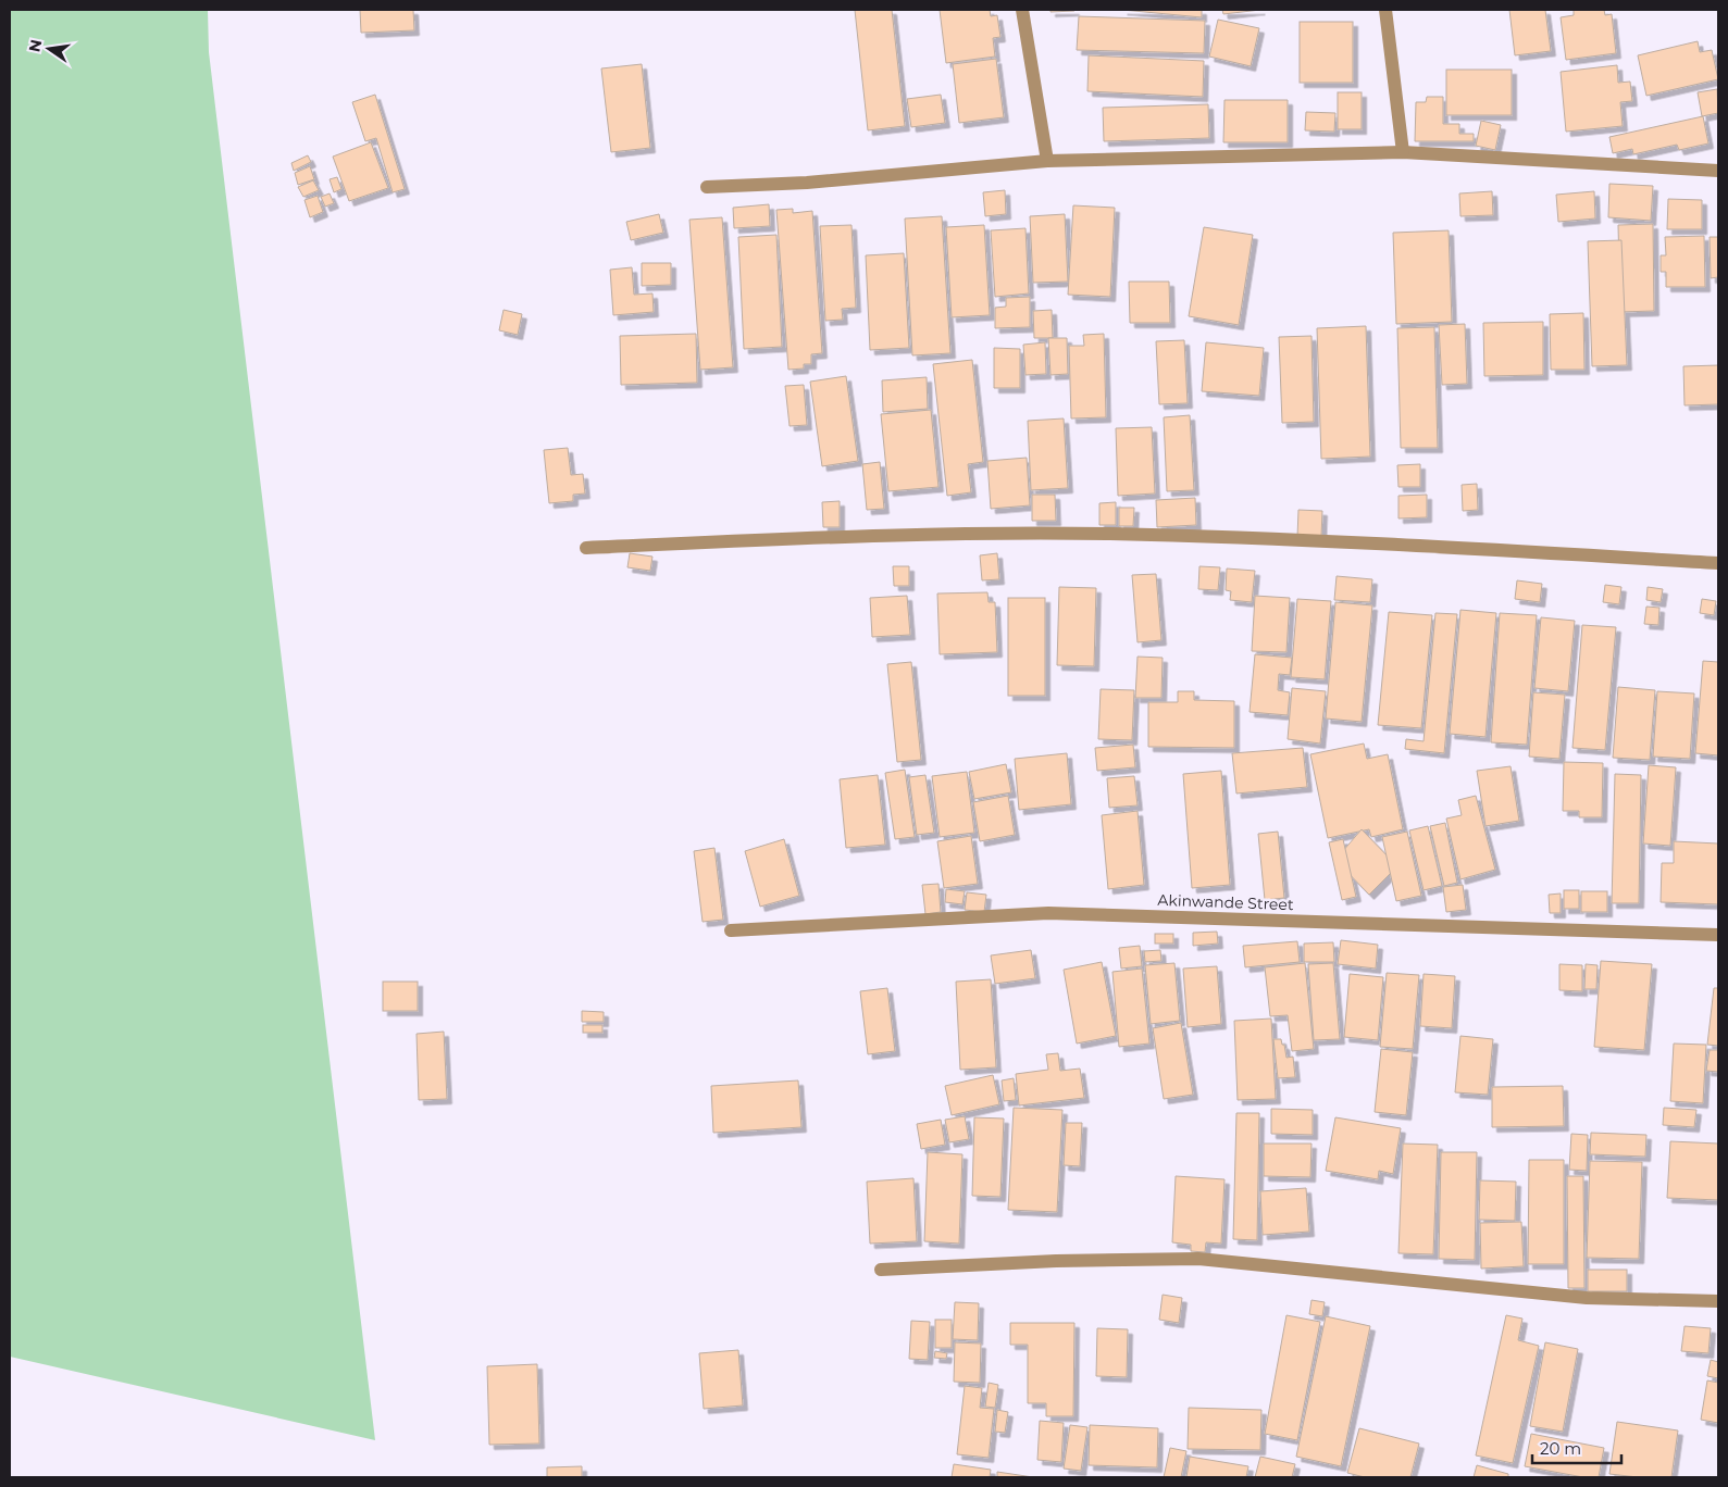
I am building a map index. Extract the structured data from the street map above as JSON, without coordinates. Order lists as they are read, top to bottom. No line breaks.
{"streets":{"street":["Akinwande Street"]},"scale_bar":"20 m","north":"left"}
